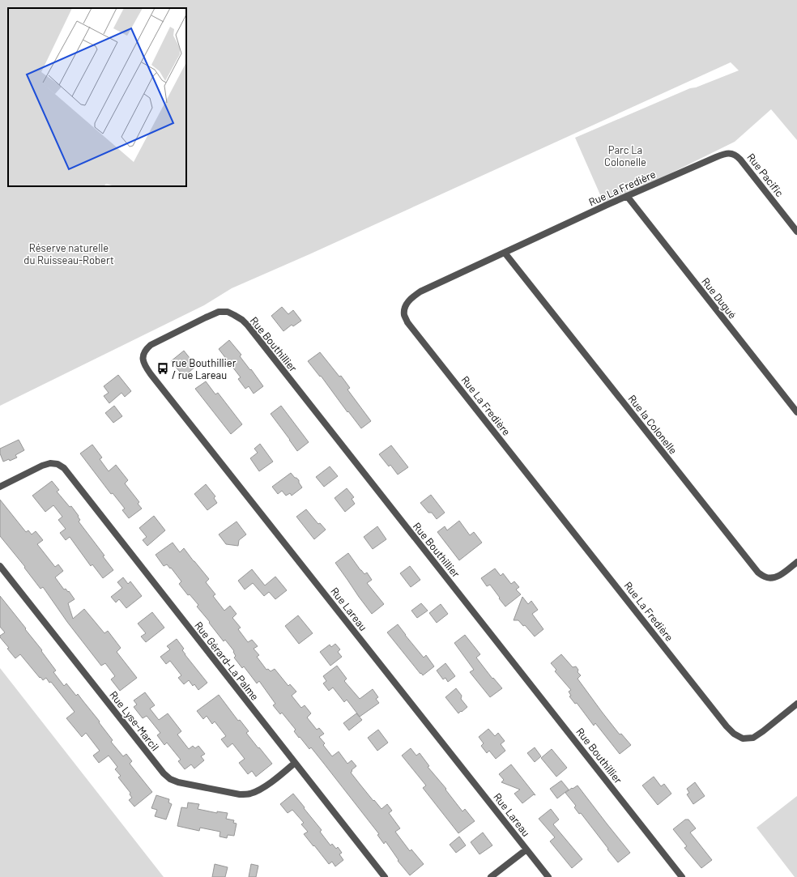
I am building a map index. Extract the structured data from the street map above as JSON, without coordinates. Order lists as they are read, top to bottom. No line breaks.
{"streets":{"street":["Rue Pacific","Rue La Fredière","Rue Dugué","Rue Bouthillier","Rue la Colonelle","Rue Lareau","Rue Gérard-La Palme","Rue Lyse-Marcil"]},"crossings":[["Rue Pacific","Rue La Fredière"],["Rue La Fredière","Rue Dugué"],["Rue La Fredière","Rue la Colonelle"],["Rue Bouthillier","Rue Lareau"],["Rue Gérard-La Palme","Rue Lyse-Marcil"]],"parks":["Parc La Colonelle","Réserve naturelle du Ruisseau-Robert"],"places":{"bus stop":["rue Bouthillier / rue Lareau"]}}
